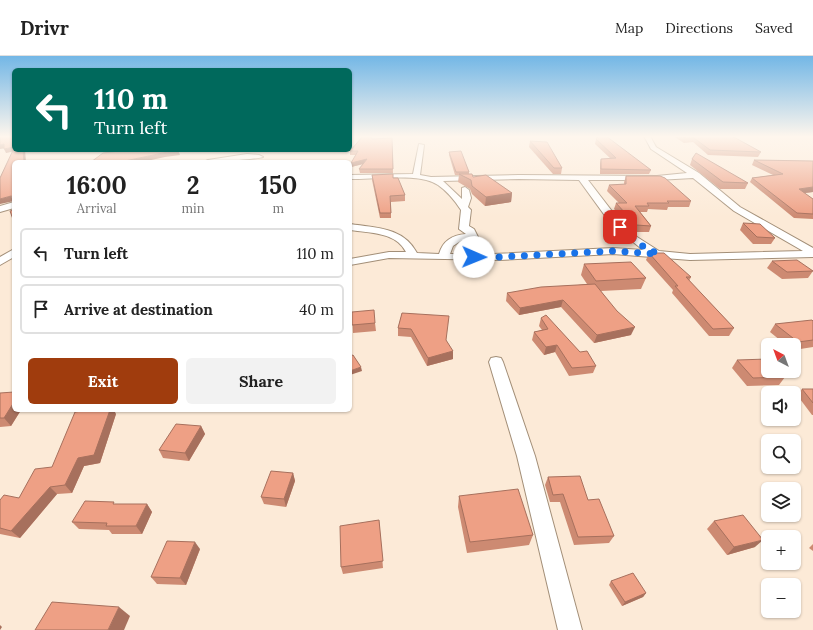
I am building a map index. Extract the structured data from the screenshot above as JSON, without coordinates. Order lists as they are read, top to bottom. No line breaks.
{"north":"top left","page":{"header":"Drivr","nav":["Map","Directions","Saved"],"turn":["110 m","Turn left"],"eta":["16:00","Arrival","2","min","150","m"],"list":[{"name":"Turn left","value":"110 m"},{"name":"Arrive at destination","value":"40 m"}],"map_buttons":["+","−"],"buttons":["Exit","Share"]}}
